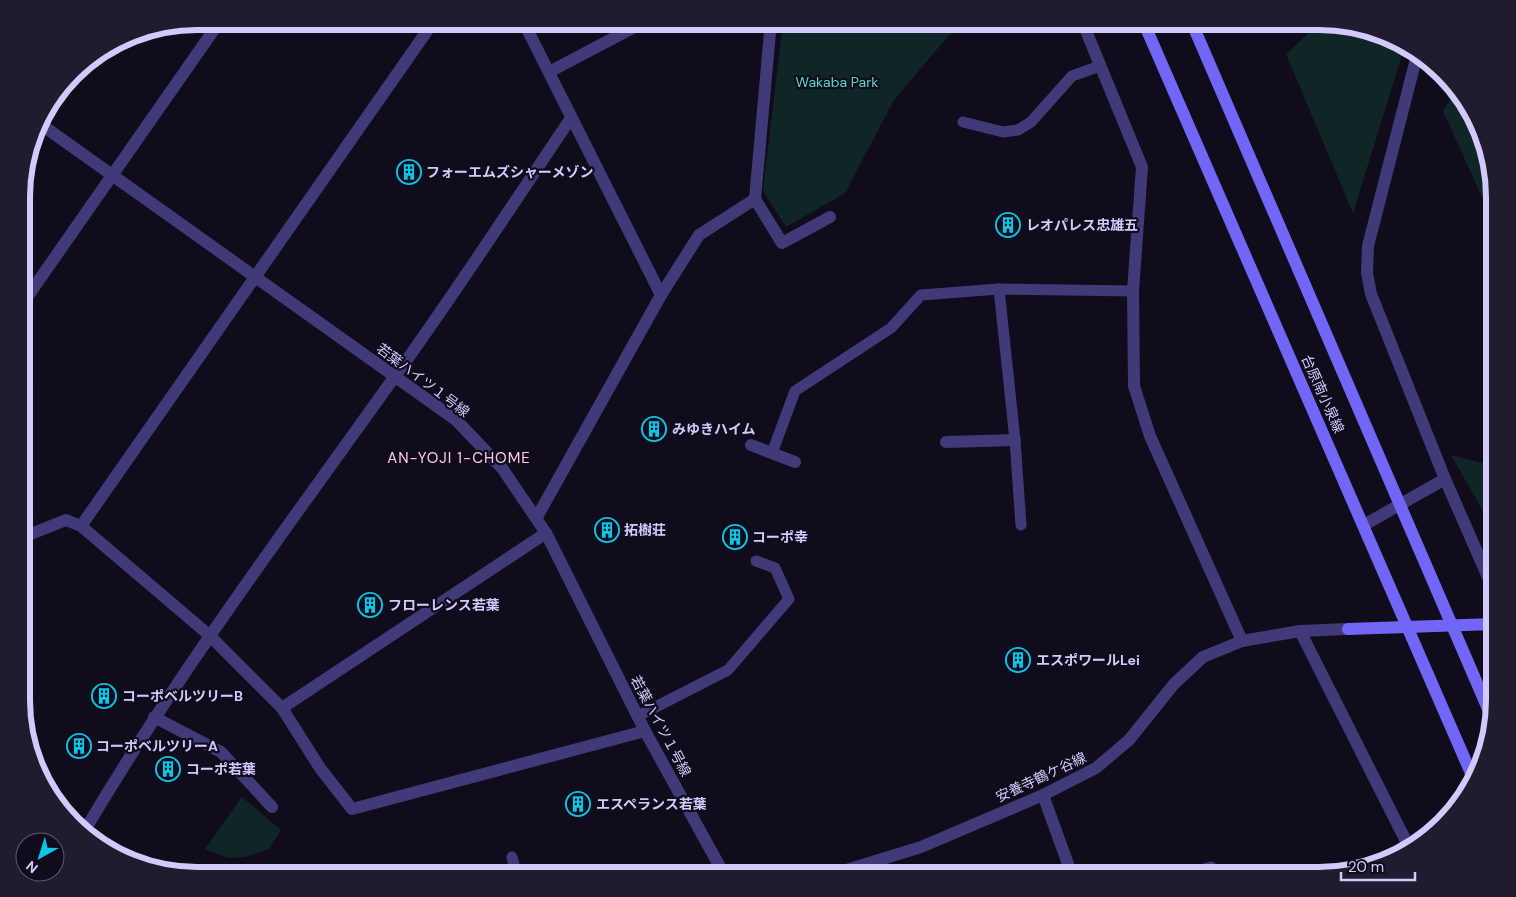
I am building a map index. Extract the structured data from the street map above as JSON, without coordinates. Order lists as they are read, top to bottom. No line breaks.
{"streets":{"street":["若葉ハイツ１号線","台原南小泉線","安養寺鶴ケ谷線"]},"districts":["AN-YOJI 1-CHOME"],"parks":["Wakaba Park"],"places":{"building":["フォーエムズシャーメゾン","レオパレス忠雄五","みゆきハイム","拓樹荘","コーポ幸","フローレンス若葉","エスポワールLei","コーポベルツリーB","コーポベルツリーA","コーポ若葉","エスペランス若葉"]},"scale_bar":"20 m","north":"bottom left"}
